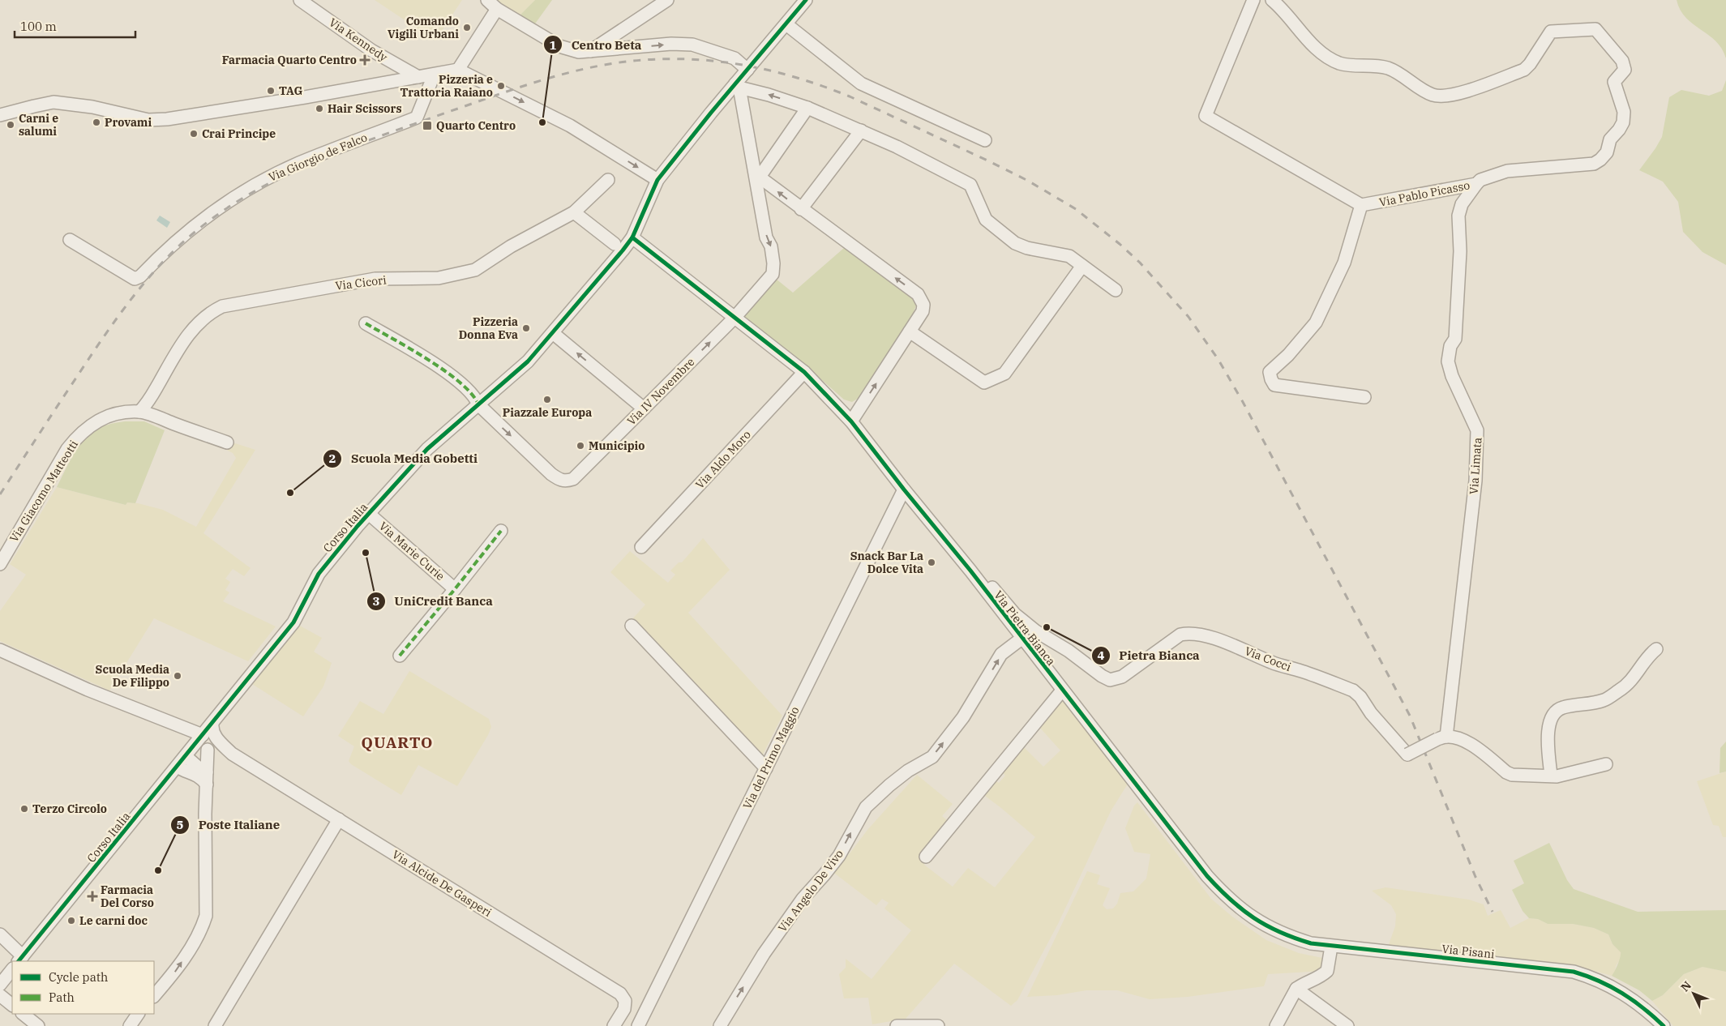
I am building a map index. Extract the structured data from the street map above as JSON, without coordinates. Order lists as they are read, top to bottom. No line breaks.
{"streets":{"street":["Via Kennedy","Via Giorgio de Falco","Via Pablo Picasso","Via Cicori","Via IV Novembre","Via Aldo Moro","Via Limata","Via Giacomo Matteotti","Corso Italia","Via Marie Curie","Via Pietra Bianca","Via Cocci","Via del Primo Maggio","Via Alcide De Gasperi","Via Angelo De Vivo","Via Pisani"]},"crossings":[["Via Pablo Picasso","Via Limata"],["Via Cicori","Via Giacomo Matteotti"],["Via IV Novembre","Corso Italia"],["Via IV Novembre","Via Pietra Bianca"],["Via Aldo Moro","Via Pietra Bianca"],["Via Limata","Via Cocci"],["Corso Italia","Via Marie Curie"],["Corso Italia","Via Pietra Bianca"],["Corso Italia","Via Alcide De Gasperi"],["Via Pietra Bianca","Via Cocci"],["Via Pietra Bianca","Via del Primo Maggio"],["Via Pietra Bianca","Via Angelo De Vivo"],["Via Pietra Bianca","Via Pisani"]],"districts":["QUARTO"],"places":{"other":["Comando Vigili Urbani","Pizzeria e Trattoria Raiano","TAG","Hair Scissors","Provami","Centro Beta","Carni e salumi","Crai Principe","Pizzeria Donna Eva","Piazzale Europa","Municipio","Scuola Media Gobetti","UniCredit Banca","Snack Bar La Dolce Vita","Pietra Bianca","Scuola Media De Filippo","Terzo Circolo","Poste Italiane","Le carni doc"],"health":["Farmacia Quarto Centro","Farmacia Del Corso"],"transit":["Quarto Centro"]},"legend":["Cycle path","Path"],"scale_bar":"100 m","north":"top left"}
